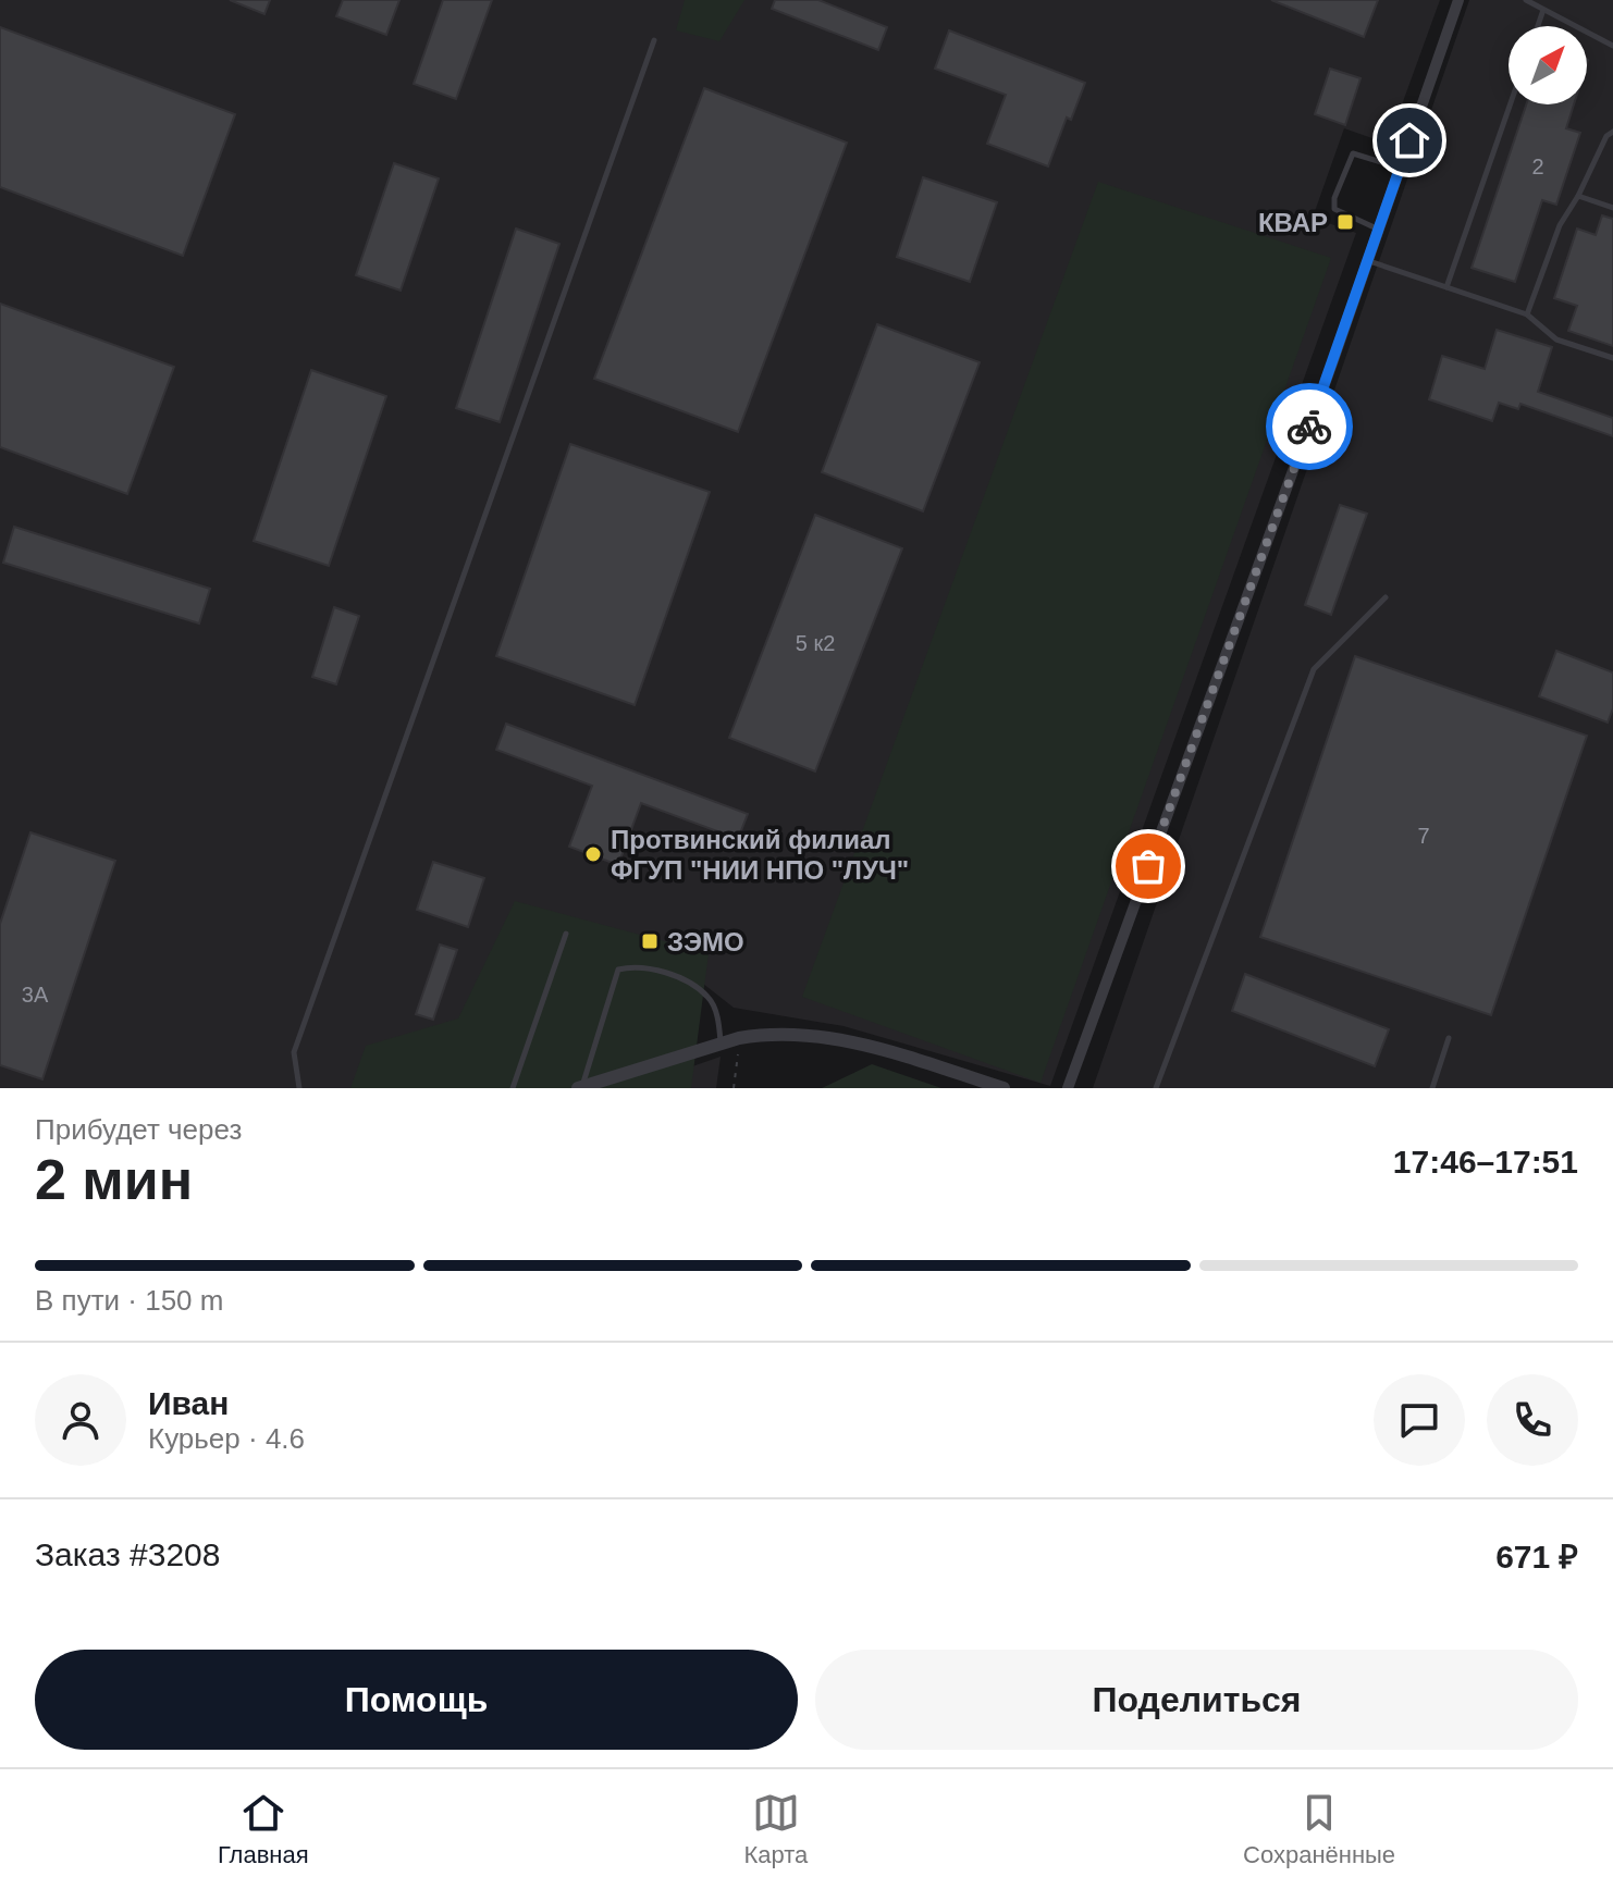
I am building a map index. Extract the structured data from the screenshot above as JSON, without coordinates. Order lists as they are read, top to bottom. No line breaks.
{"places":{"transit":["КВАР","ЗЭМО"],"other":["Протвинский филиал ФГУП \"НИИ НПО \"ЛУЧ\""]},"house_numbers":["2","5 к2","7","3А"],"north":"top right","page":{"heading":["2 мин","Прибудет через","17:46–17:51"],"panel":["Иван","Курьер · 4.6","Заказ #3208","671 ₽"],"bar":"В пути · 150 m","buttons":["Помощь","Поделиться"],"tabs":["Главная","Карта","Сохранённые"]}}
